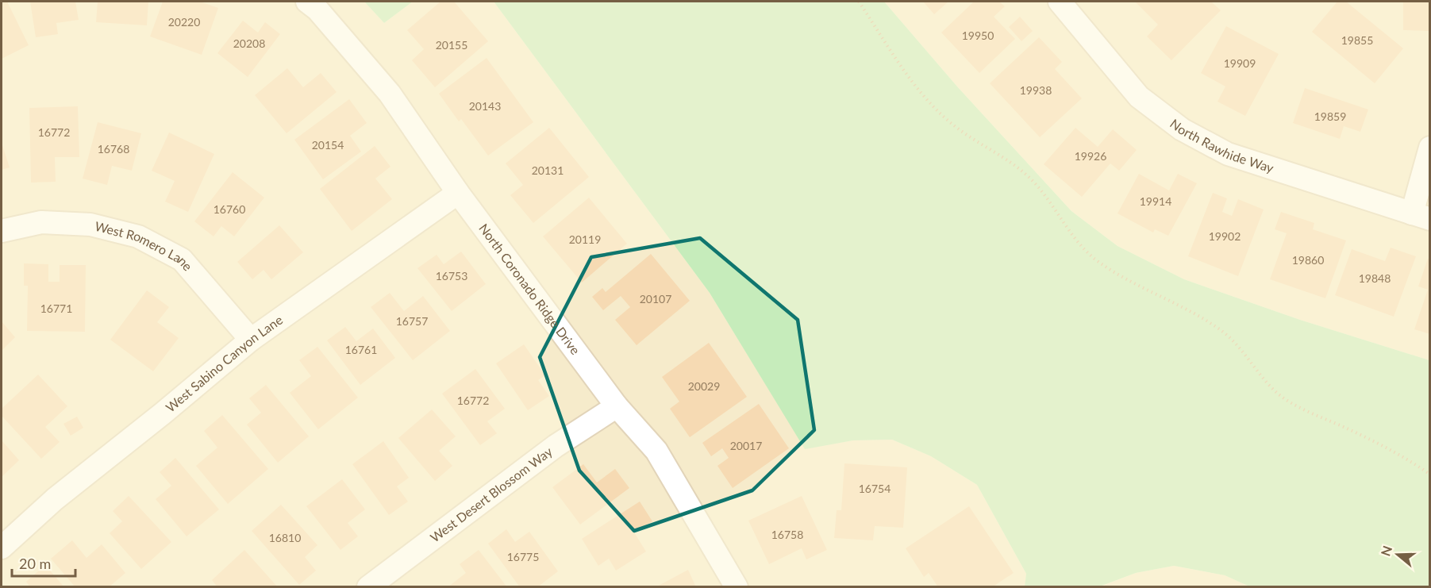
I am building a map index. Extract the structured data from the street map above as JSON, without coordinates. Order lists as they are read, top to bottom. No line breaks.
{"streets":{"street":["North Rawhide Way","West Romero Lane","North Coronado Ridge Drive","West Sabino Canyon Lane","West Desert Blossom Way"]},"crossings":[["West Romero Lane","West Sabino Canyon Lane"],["North Coronado Ridge Drive","West Sabino Canyon Lane"],["North Coronado Ridge Drive","West Desert Blossom Way"]],"house_numbers":["20220","19950","19855","20208","20155","19909","19938","20143","19859","16772","20154","16768","19926","20131","19914","16760","19902","20119","19860","16753","19848","20107","16771","16757","16761","20029","16772","20017","16754","16758","16810","16775"],"scale_bar":"20 m","north":"left"}
